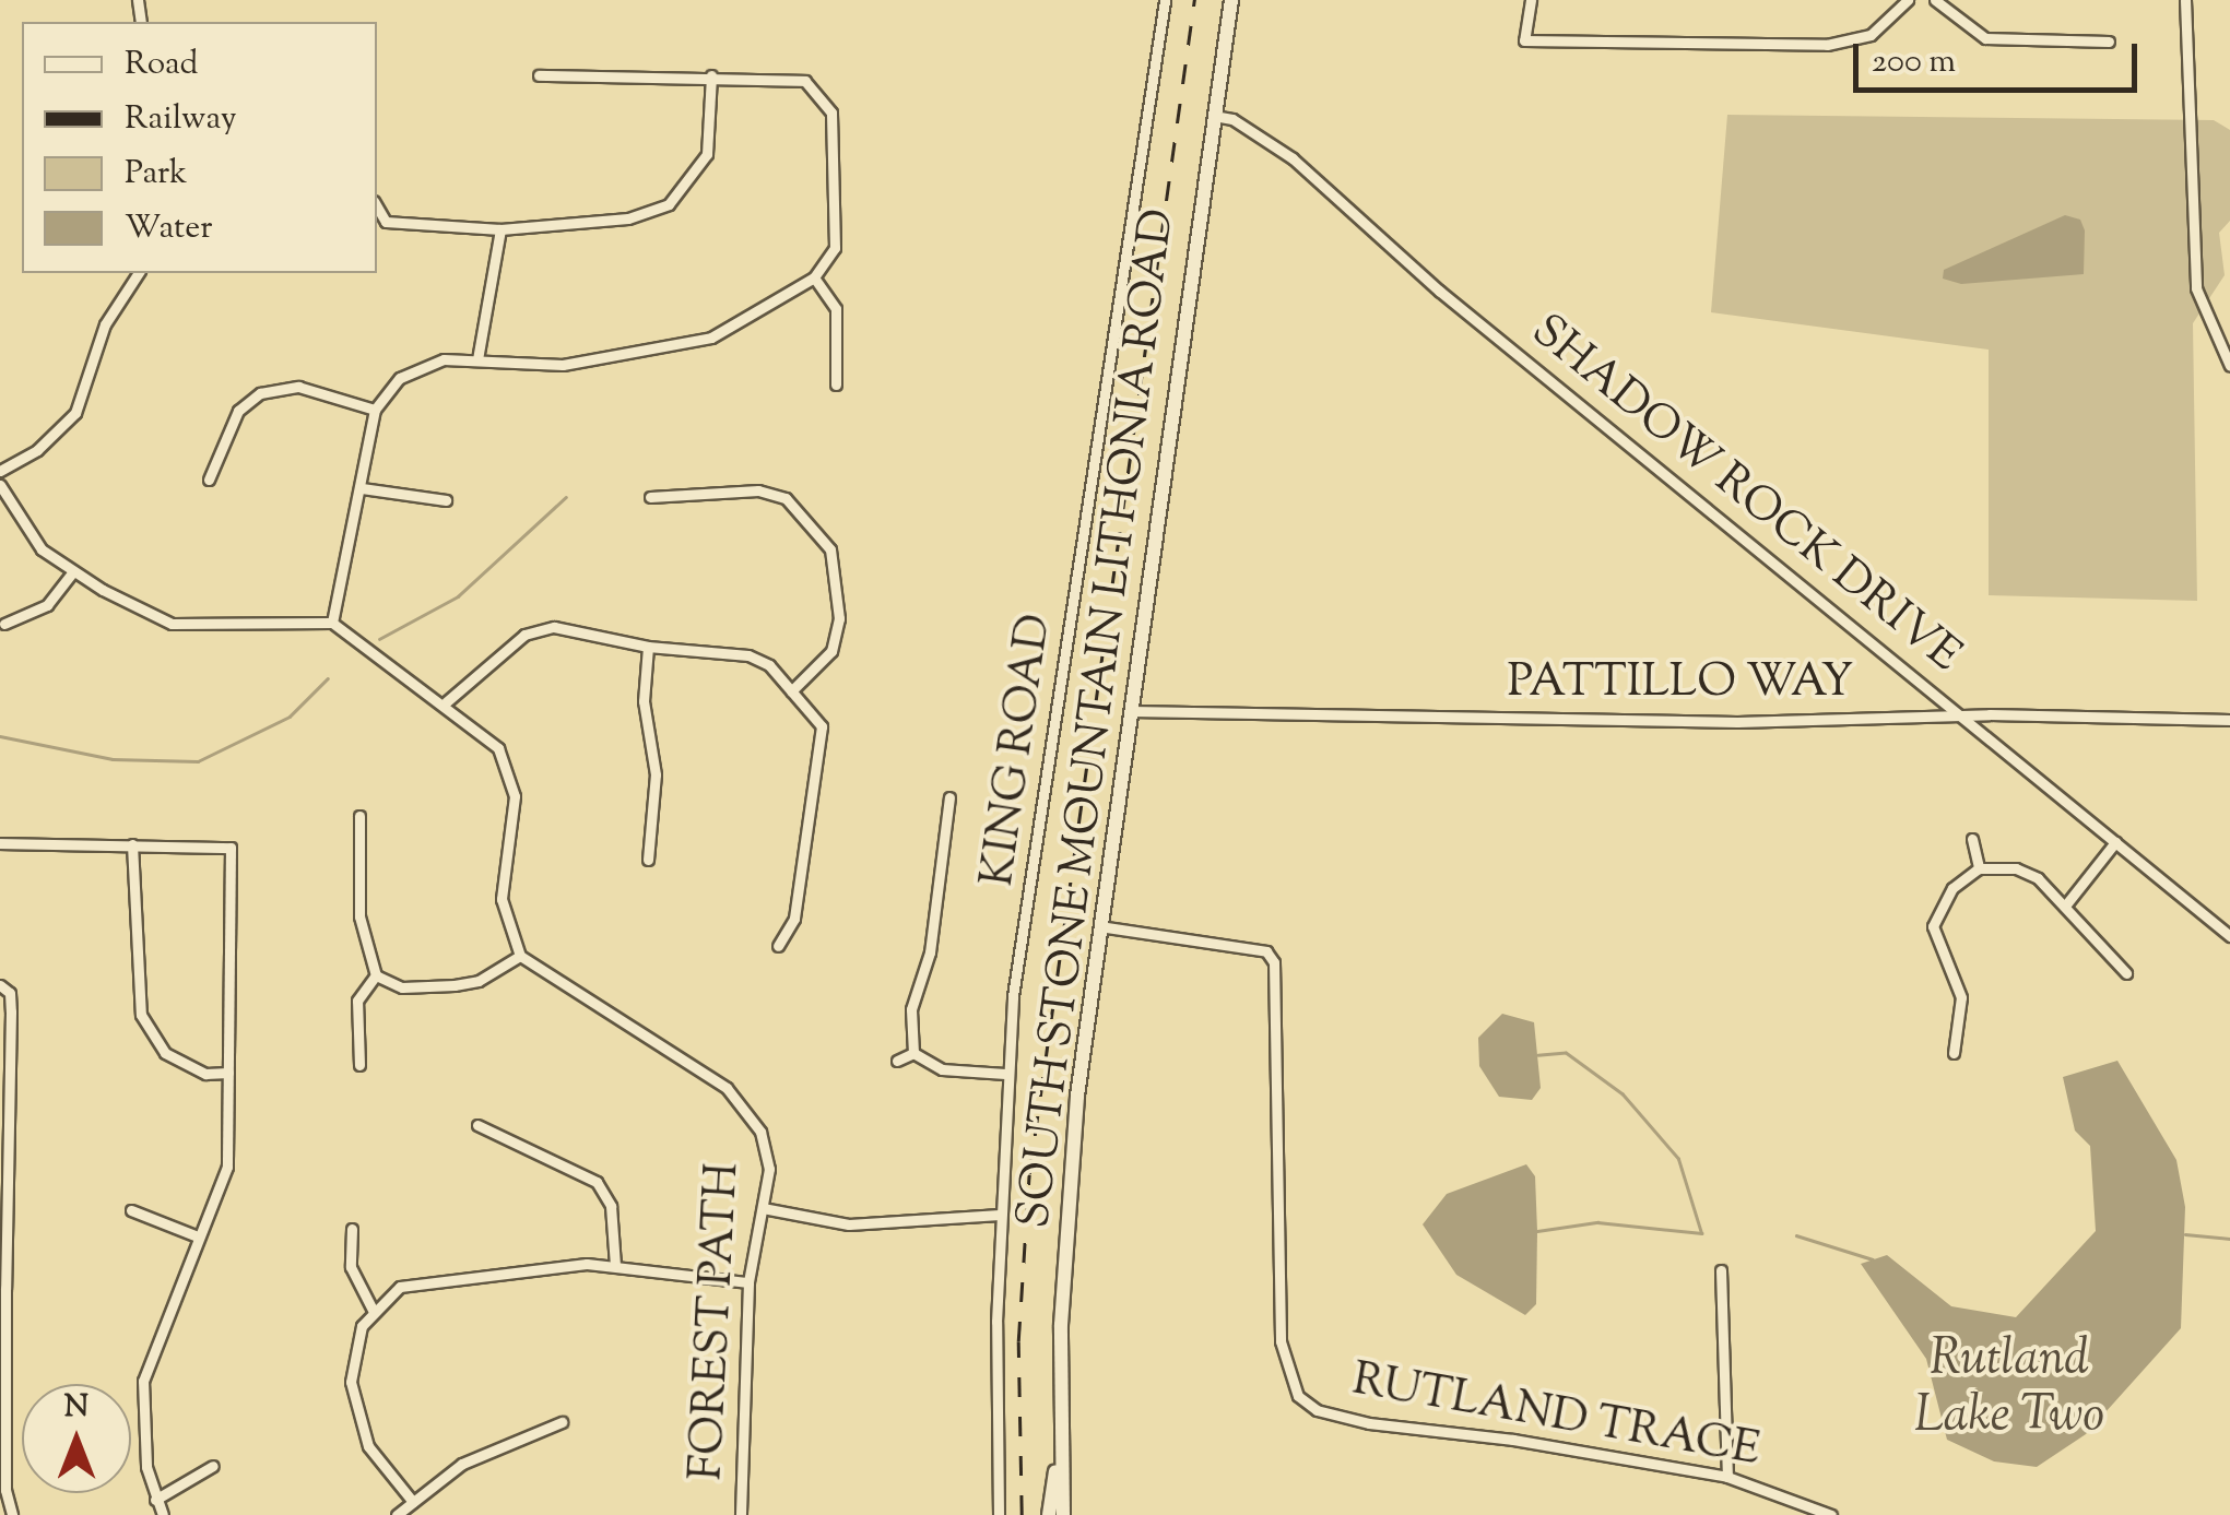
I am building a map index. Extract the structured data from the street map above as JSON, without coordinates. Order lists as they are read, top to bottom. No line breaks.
{"streets":{"main road":["SOUTH STONE MOUNTAIN LITHONIA ROAD"],"street":["SHADOW ROCK DRIVE","PATTILLO WAY","KING ROAD","FOREST PATH","RUTLAND TRACE"]},"crossings":[["SHADOW ROCK DRIVE","PATTILLO WAY"],["SHADOW ROCK DRIVE","SOUTH STONE MOUNTAIN LITHONIA ROAD"],["PATTILLO WAY","SOUTH STONE MOUNTAIN LITHONIA ROAD"],["SOUTH STONE MOUNTAIN LITHONIA ROAD","RUTLAND TRACE"]],"water":["Rutland Lake Two"],"legend":["Road","Railway","Park","Water"],"scale_bar":"200 m","north":"top"}
